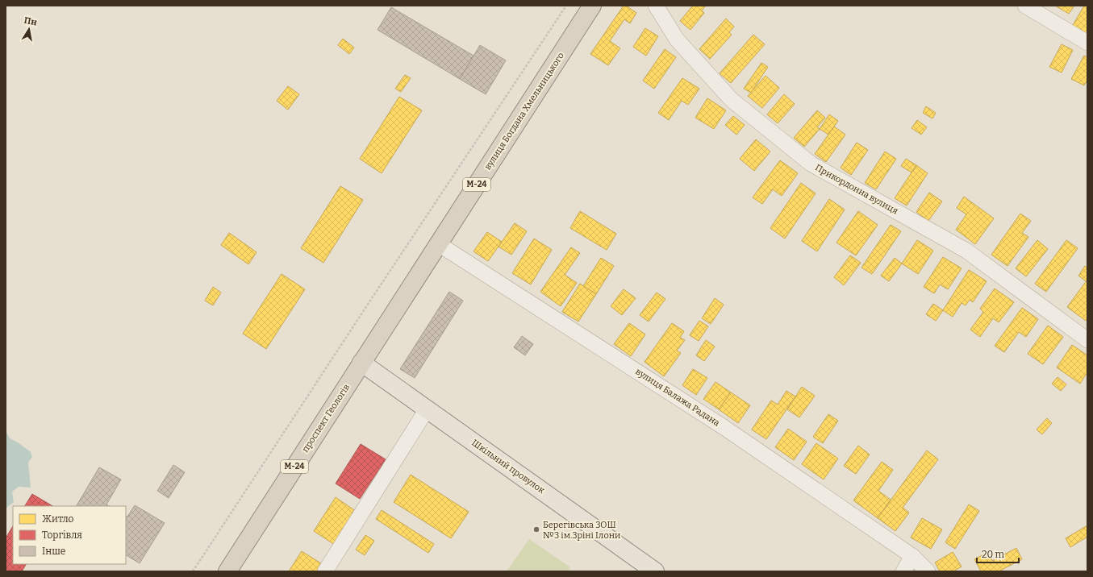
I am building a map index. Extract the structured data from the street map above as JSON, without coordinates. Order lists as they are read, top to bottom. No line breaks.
{"streets":{"highway":["вулиця Богдана Хмельницького","М-24","проспект Геологів"],"main road":["Шкільний провулок"],"street":["Прикордонна вулиця","вулиця Балажа Радана"]},"crossings":[["вулиця Богдана Хмельницького","вулиця Балажа Радана"],["вулиця Богдана Хмельницького","проспект Геологів"],["вулиця Богдана Хмельницького","Шкільний провулок"],["проспект Геологів","Шкільний провулок"]],"places":["Берегівська ЗОШ №3 ім.Зріні Ілони"],"legend":["Житло","Торгівля","Інше"],"scale_bar":"20 m","north":"top"}
